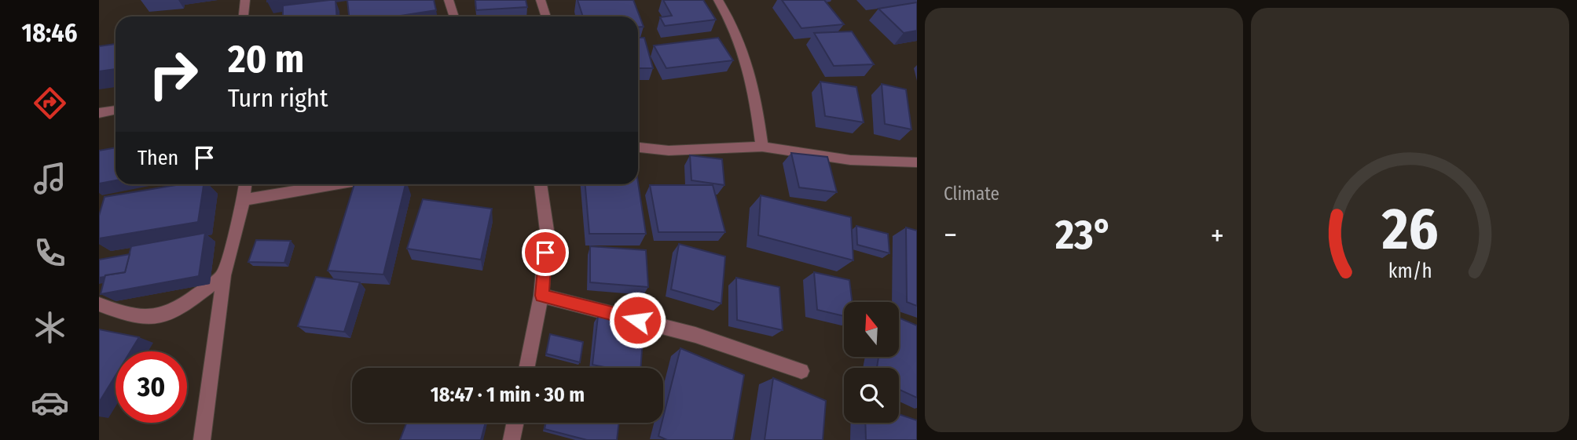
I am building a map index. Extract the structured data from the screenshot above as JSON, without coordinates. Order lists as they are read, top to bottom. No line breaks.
{"north":"top","page":{"tabs":"18:46","tile":"Climate","turn":["20 m","Turn right"],"then":"Then","heat":["−","23°","+"],"limit":"30","trip":"18:47 · 1 min · 30 m","gauge":["26","km/h"]}}
